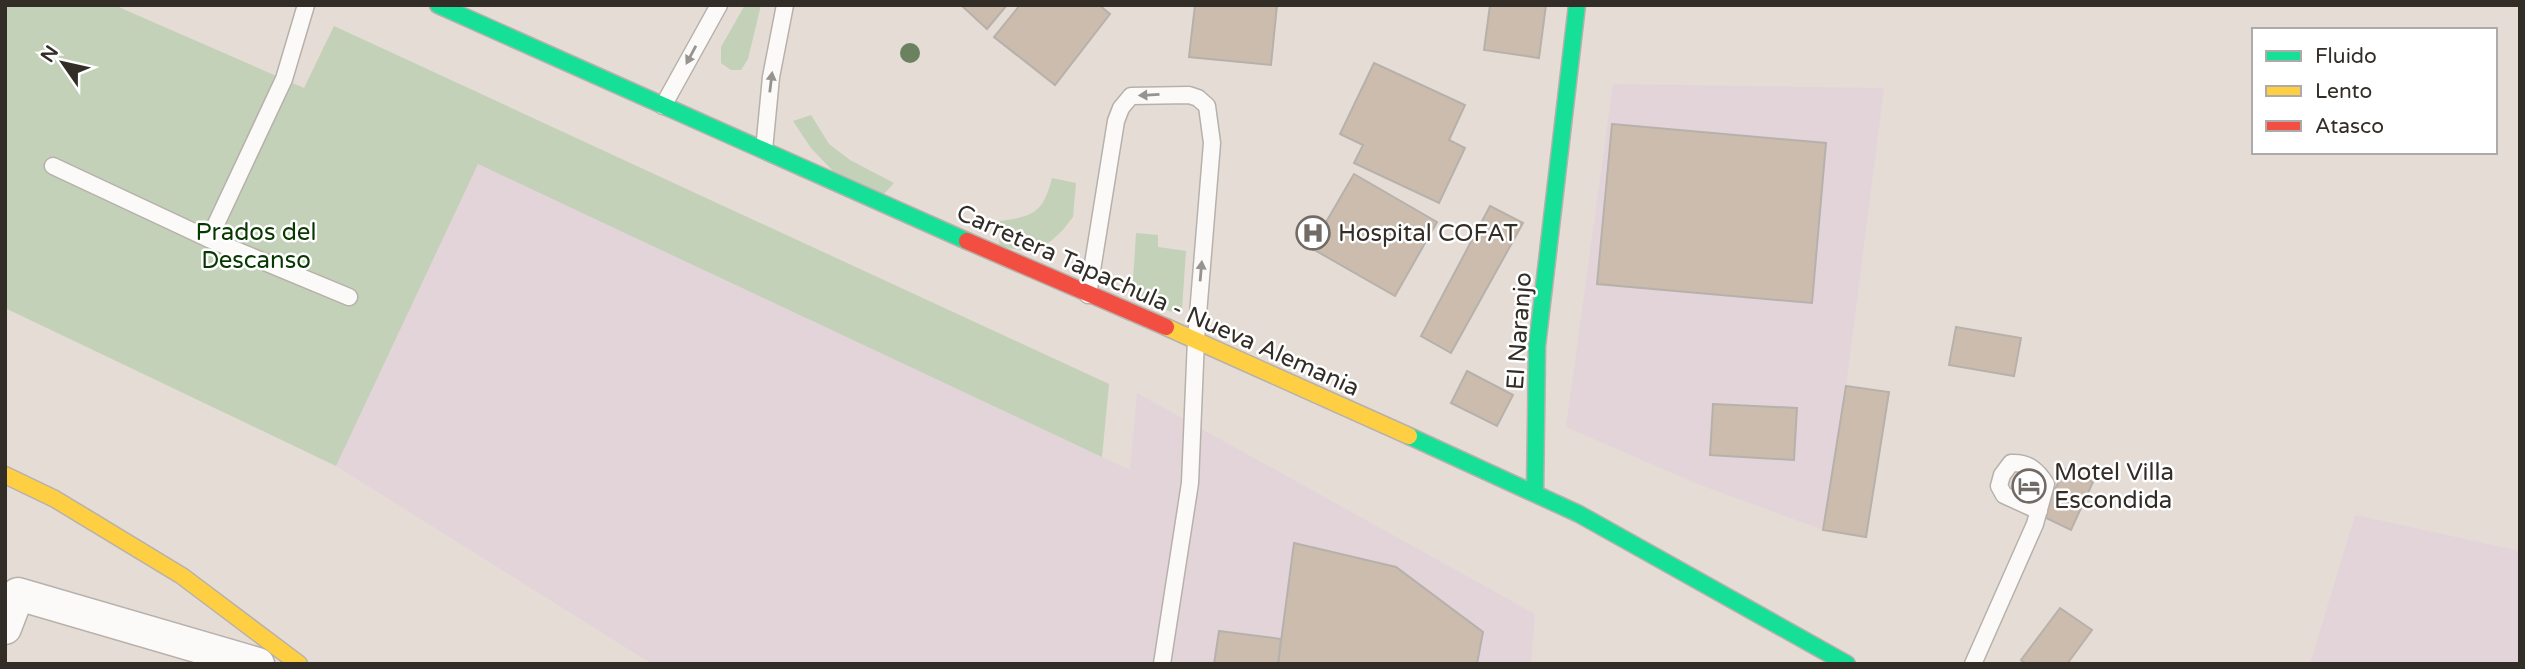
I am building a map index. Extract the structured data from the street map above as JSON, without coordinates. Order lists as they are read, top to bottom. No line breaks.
{"streets":{"main road":["Carretera Tapachula - Nueva Alemania","El Naranjo"]},"crossings":[["Carretera Tapachula - Nueva Alemania","El Naranjo"]],"parks":["Prados del Descanso"],"places":{"hospital":["Hospital COFAT"],"hotel":["Motel Villa Escondida"]},"legend":["Fluido","Lento","Atasco"],"north":"top left"}
